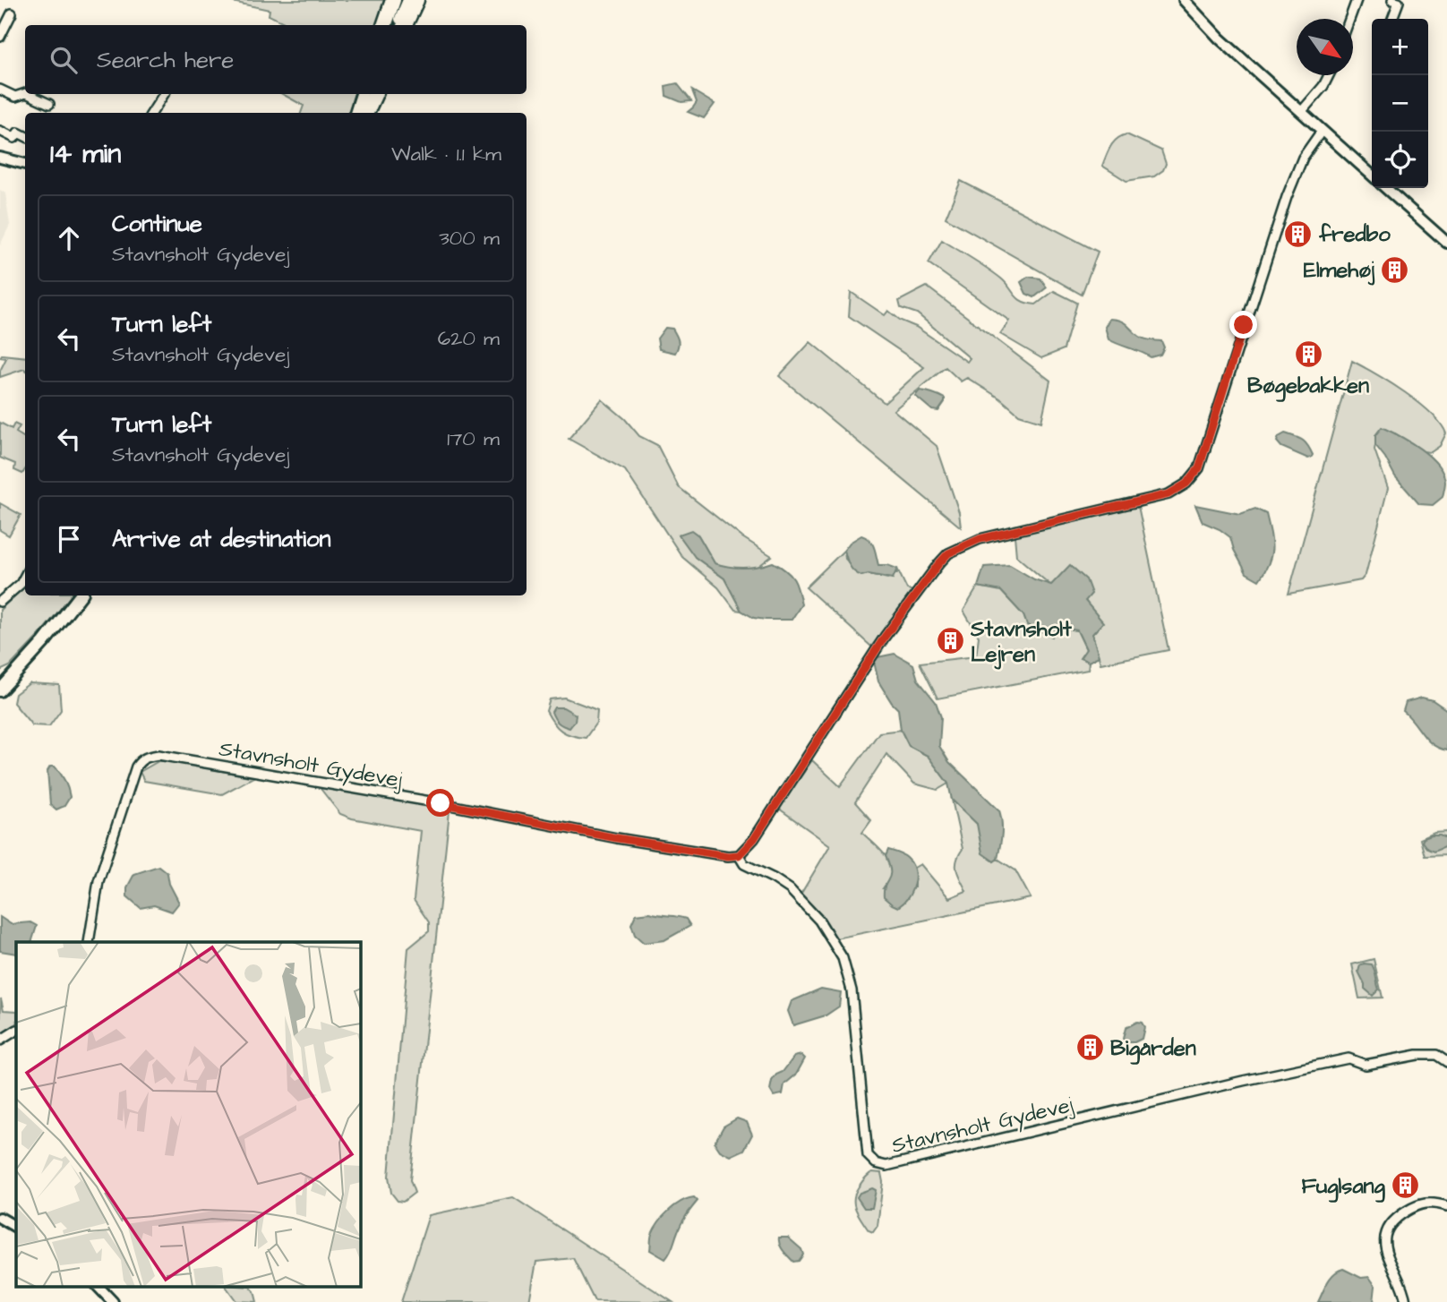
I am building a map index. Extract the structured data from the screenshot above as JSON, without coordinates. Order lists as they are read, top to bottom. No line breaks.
{"streets":{"street":["Stavnsholt Gydevej"]},"places":{"building":["fredbo","Elmehøj","Bøgebakken","Stavnsholt Lejren","Bigården","Fuglsang"]},"north":"bottom right","page":{"map_buttons":["+","−"],"search":"Search here","heading":["14 min","Walk · 1.1 km"],"list":[["Continue","Stavnsholt Gydevej","300 m"],["Turn left","Stavnsholt Gydevej","620 m"],["Turn left","Stavnsholt Gydevej","170 m"],"Arrive at destination"]}}
